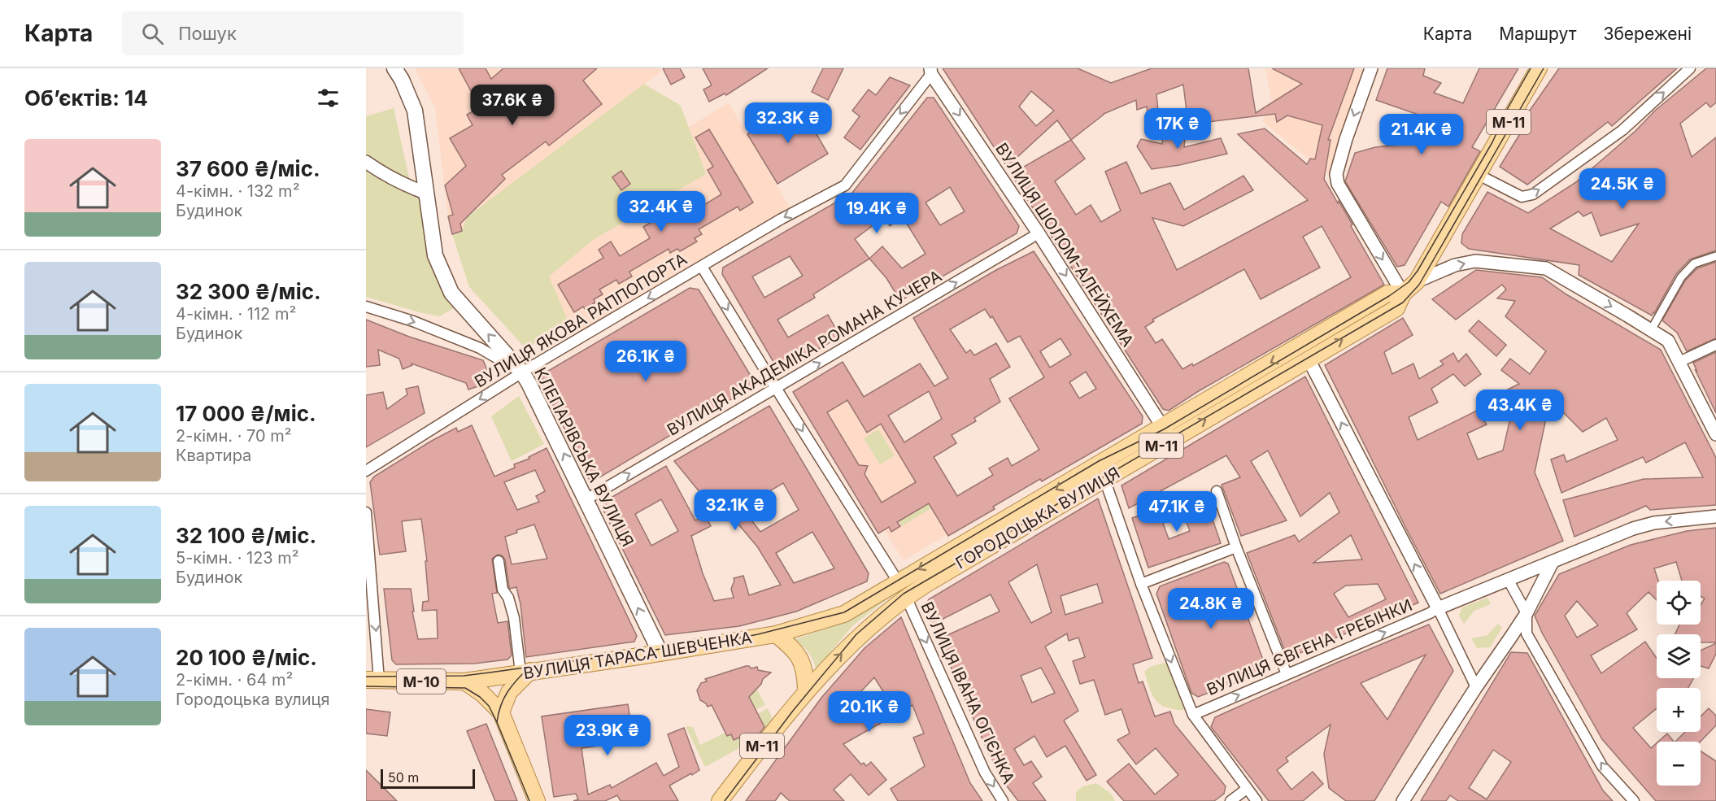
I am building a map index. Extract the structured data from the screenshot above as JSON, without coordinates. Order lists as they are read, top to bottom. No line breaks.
{"streets":{"main road":["М-11","КЛЕПАРІВСЬКА ВУЛИЦЯ","ГОРОДОЦЬКА ВУЛИЦЯ","ВУЛИЦЯ ТАРАСА ШЕВЧЕНКА","М-10"],"street":["ВУЛИЦЯ ШОЛОМ-АЛЕЙХЕМА","ВУЛИЦЯ ЯКОВА РАППОПОРТА","ВУЛИЦЯ АКАДЕМІКА РОМАНА КУЧЕРА","ВУЛИЦЯ ЄВГЕНА ГРЕБІНКИ","ВУЛИЦЯ ІВАНА ОГІЄНКА"]},"crossings":[["ВУЛИЦЯ ШОЛОМ-АЛЕЙХЕМА","ВУЛИЦЯ ЯКОВА РАППОПОРТА"],["ВУЛИЦЯ ШОЛОМ-АЛЕЙХЕМА","ВУЛИЦЯ АКАДЕМІКА РОМАНА КУЧЕРА"],["ВУЛИЦЯ ШОЛОМ-АЛЕЙХЕМА","ГОРОДОЦЬКА ВУЛИЦЯ"],["ВУЛИЦЯ ЯКОВА РАППОПОРТА","КЛЕПАРІВСЬКА ВУЛИЦЯ"],["ВУЛИЦЯ АКАДЕМІКА РОМАНА КУЧЕРА","КЛЕПАРІВСЬКА ВУЛИЦЯ"],["КЛЕПАРІВСЬКА ВУЛИЦЯ","ВУЛИЦЯ ТАРАСА ШЕВЧЕНКА"],["ГОРОДОЦЬКА ВУЛИЦЯ","ВУЛИЦЯ ТАРАСА ШЕВЧЕНКА"],["ГОРОДОЦЬКА ВУЛИЦЯ","ВУЛИЦЯ ІВАНА ОГІЄНКА"],["ВУЛИЦЯ ТАРАСА ШЕВЧЕНКА","М-10"]],"one_way":["ВУЛИЦЯ ШОЛОМ-АЛЕЙХЕМА","ВУЛИЦЯ ЯКОВА РАППОПОРТА","ВУЛИЦЯ АКАДЕМІКА РОМАНА КУЧЕРА","КЛЕПАРІВСЬКА ВУЛИЦЯ","ВУЛИЦЯ ЄВГЕНА ГРЕБІНКИ","ВУЛИЦЯ ІВАНА ОГІЄНКА"],"scale_bar":"50 m","page":{"header":"Карта","search":"Пошук","nav":["Карта","Маршрут","Збережені"],"heading":"Об’єктів: 14","price":["37.6K ₴","32.3K ₴","17K ₴","21.4K ₴","24.5K ₴","32.4K ₴","19.4K ₴","26.1K ₴","43.4K ₴","32.1K ₴","47.1K ₴","24.8K ₴","20.1K ₴","23.9K ₴"],"list":[{"name":"37 600 ₴/міс.","note":"4-кімн. · 132 m² · Будинок"},{"name":"32 300 ₴/міс.","note":"4-кімн. · 112 m² · Будинок"},{"name":"17 000 ₴/міс.","note":"2-кімн. · 70 m² · Квартира"},{"name":"32 100 ₴/міс.","note":"5-кімн. · 123 m² · Будинок"},{"name":"20 100 ₴/міс.","note":"2-кімн. · 64 m² · Городоцька вулиця"}],"map_buttons":["+","−"],"scale":"50 m"}}
